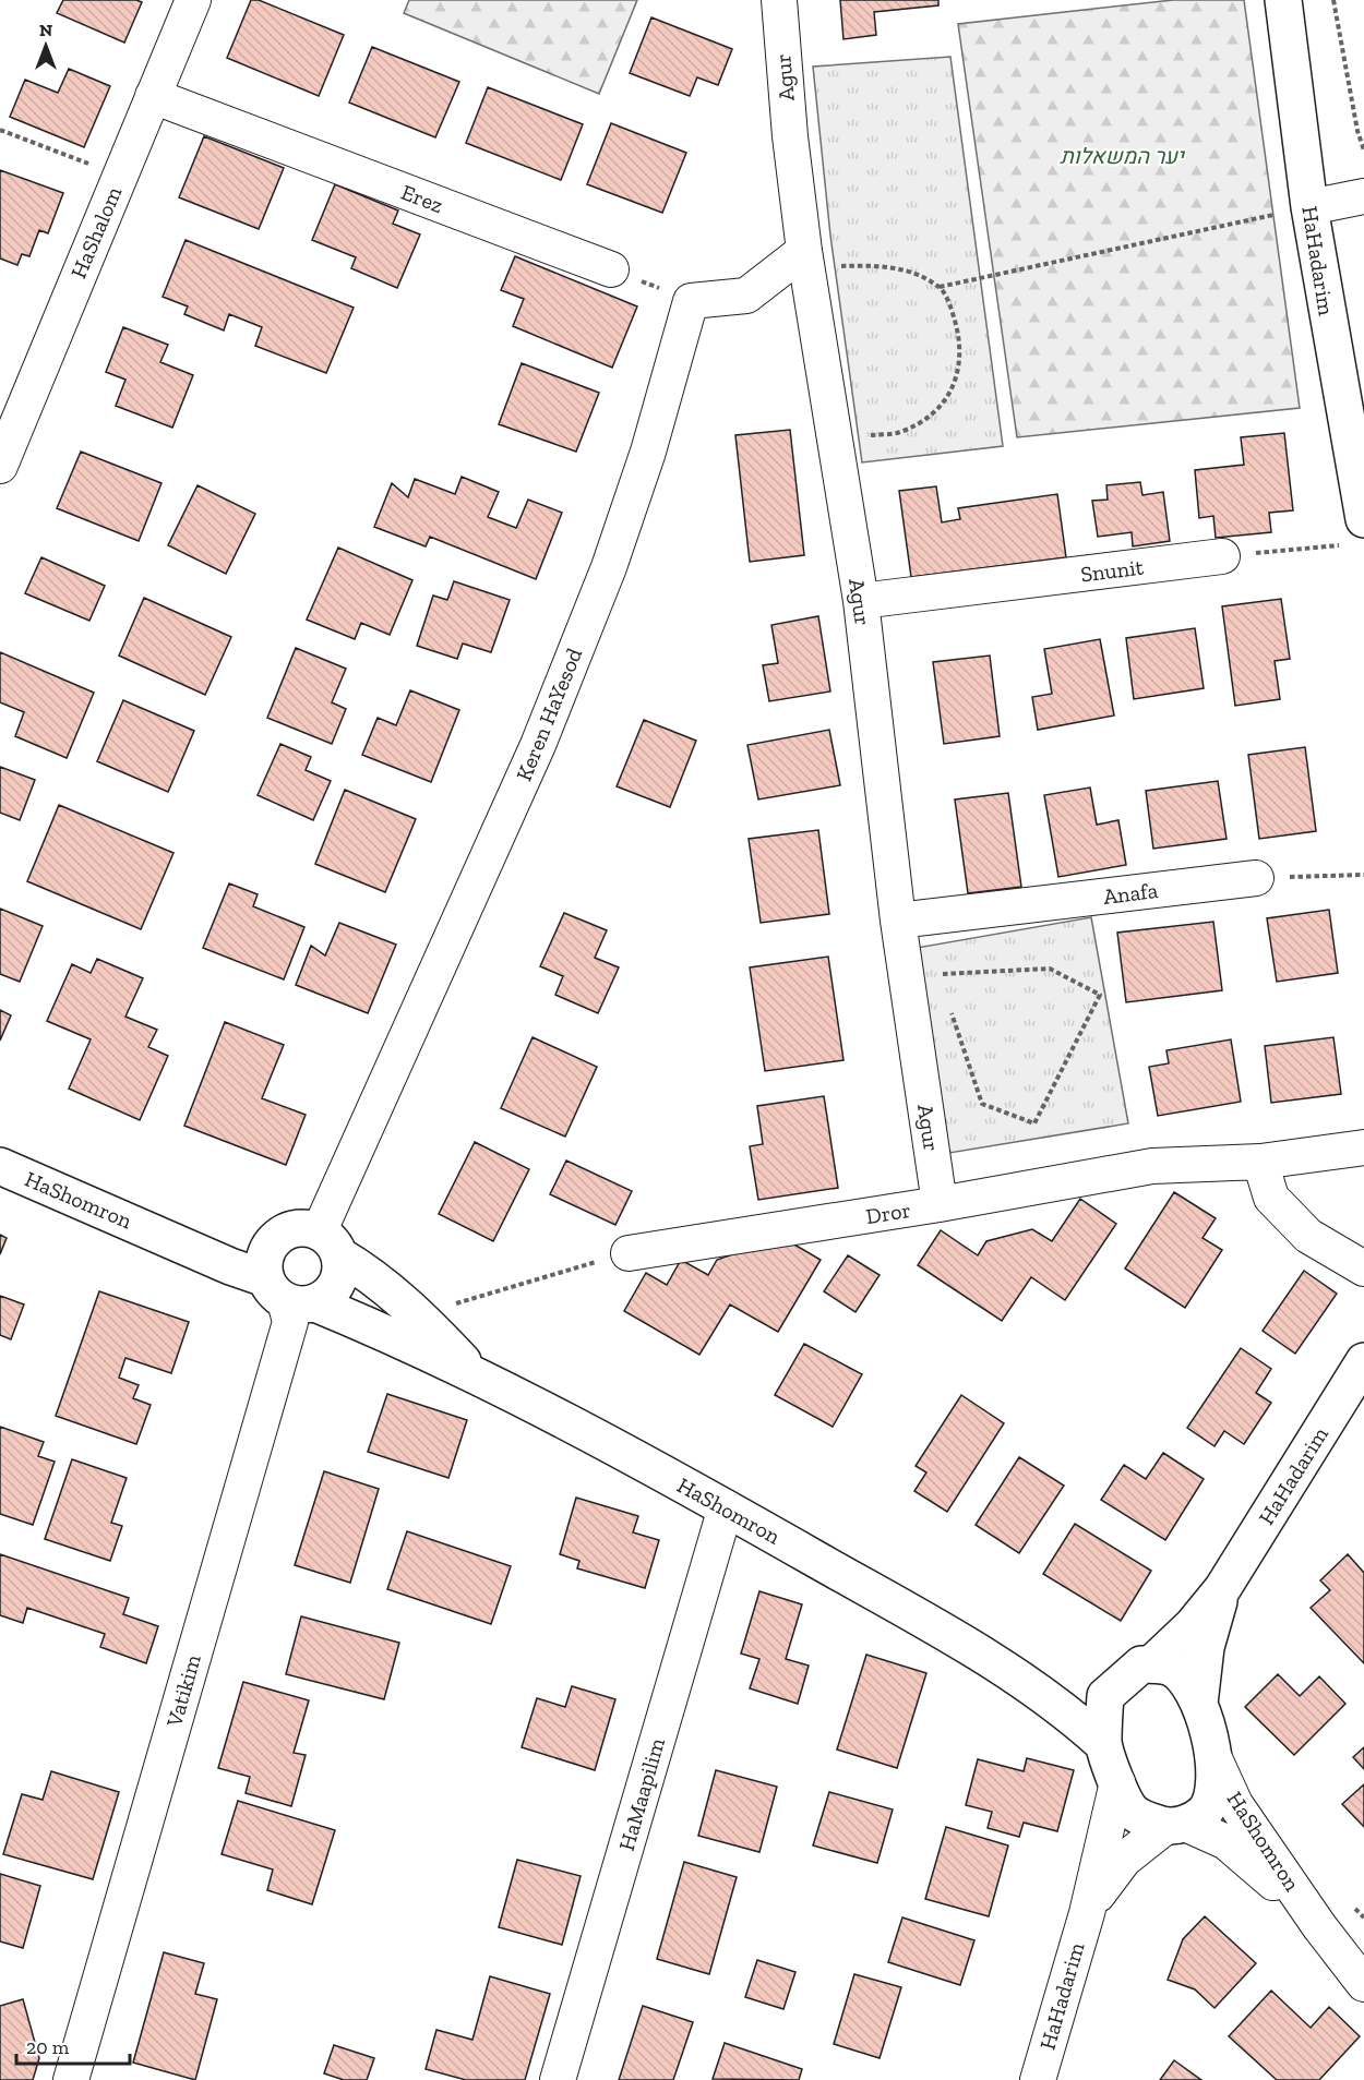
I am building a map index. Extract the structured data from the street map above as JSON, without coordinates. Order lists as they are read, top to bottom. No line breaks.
{"streets":{"street":["Agur","Erez","HaShalom","HaHadarim","Snunit","Keren HaYesod","Anafa","HaShomron","Dror","Vatikim","HaMaapilim"]},"crossings":[["Agur","Snunit"],["Agur","Anafa"],["Agur","Dror"],["Erez","HaShalom"],["HaHadarim","HaShomron"],["Keren HaYesod","HaShomron"],["HaShomron","Vatikim"],["HaShomron","HaMaapilim"]],"parks":["יער המשאלות"],"scale_bar":"20 m","north":"top"}
